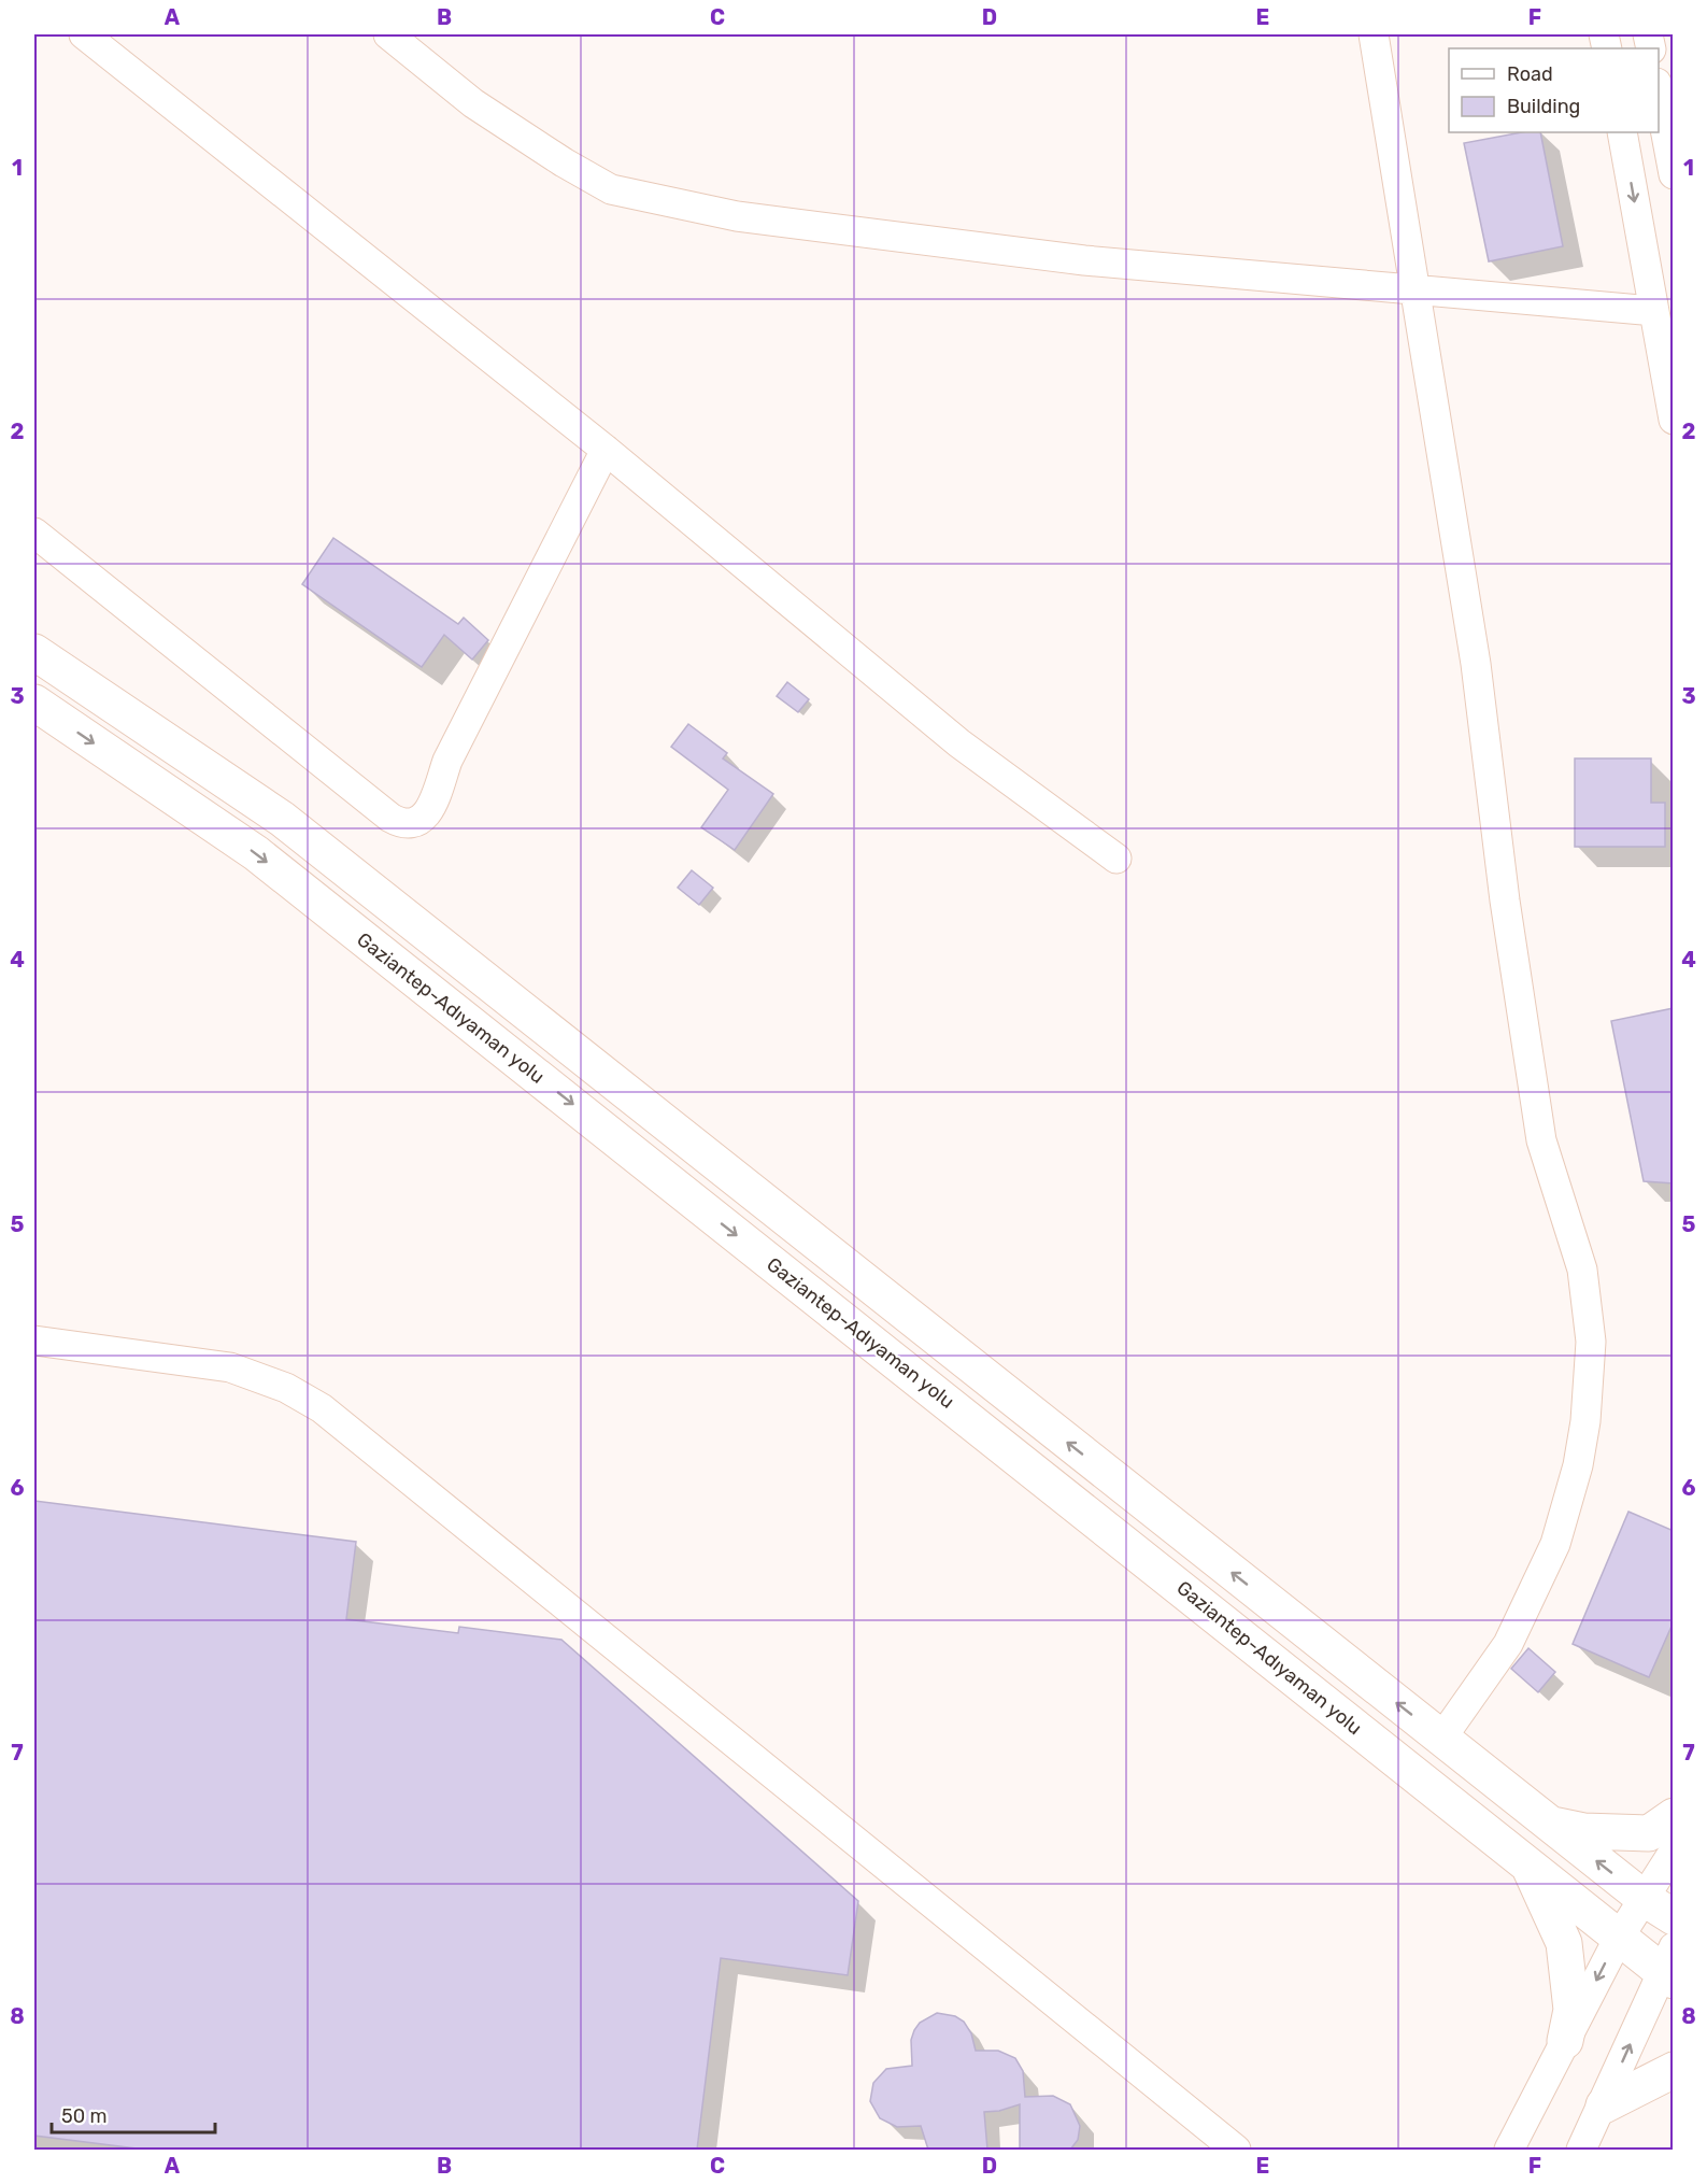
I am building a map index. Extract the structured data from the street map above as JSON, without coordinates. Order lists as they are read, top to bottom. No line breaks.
{"streets":{"highway":["Gaziantep-Adıyaman yolu"]},"legend":["Road","Building"],"scale_bar":"50 m","grid":{"columns":["A","B","C","D","E","F"],"rows":["1","2","3","4","5","6","7","8"]}}
